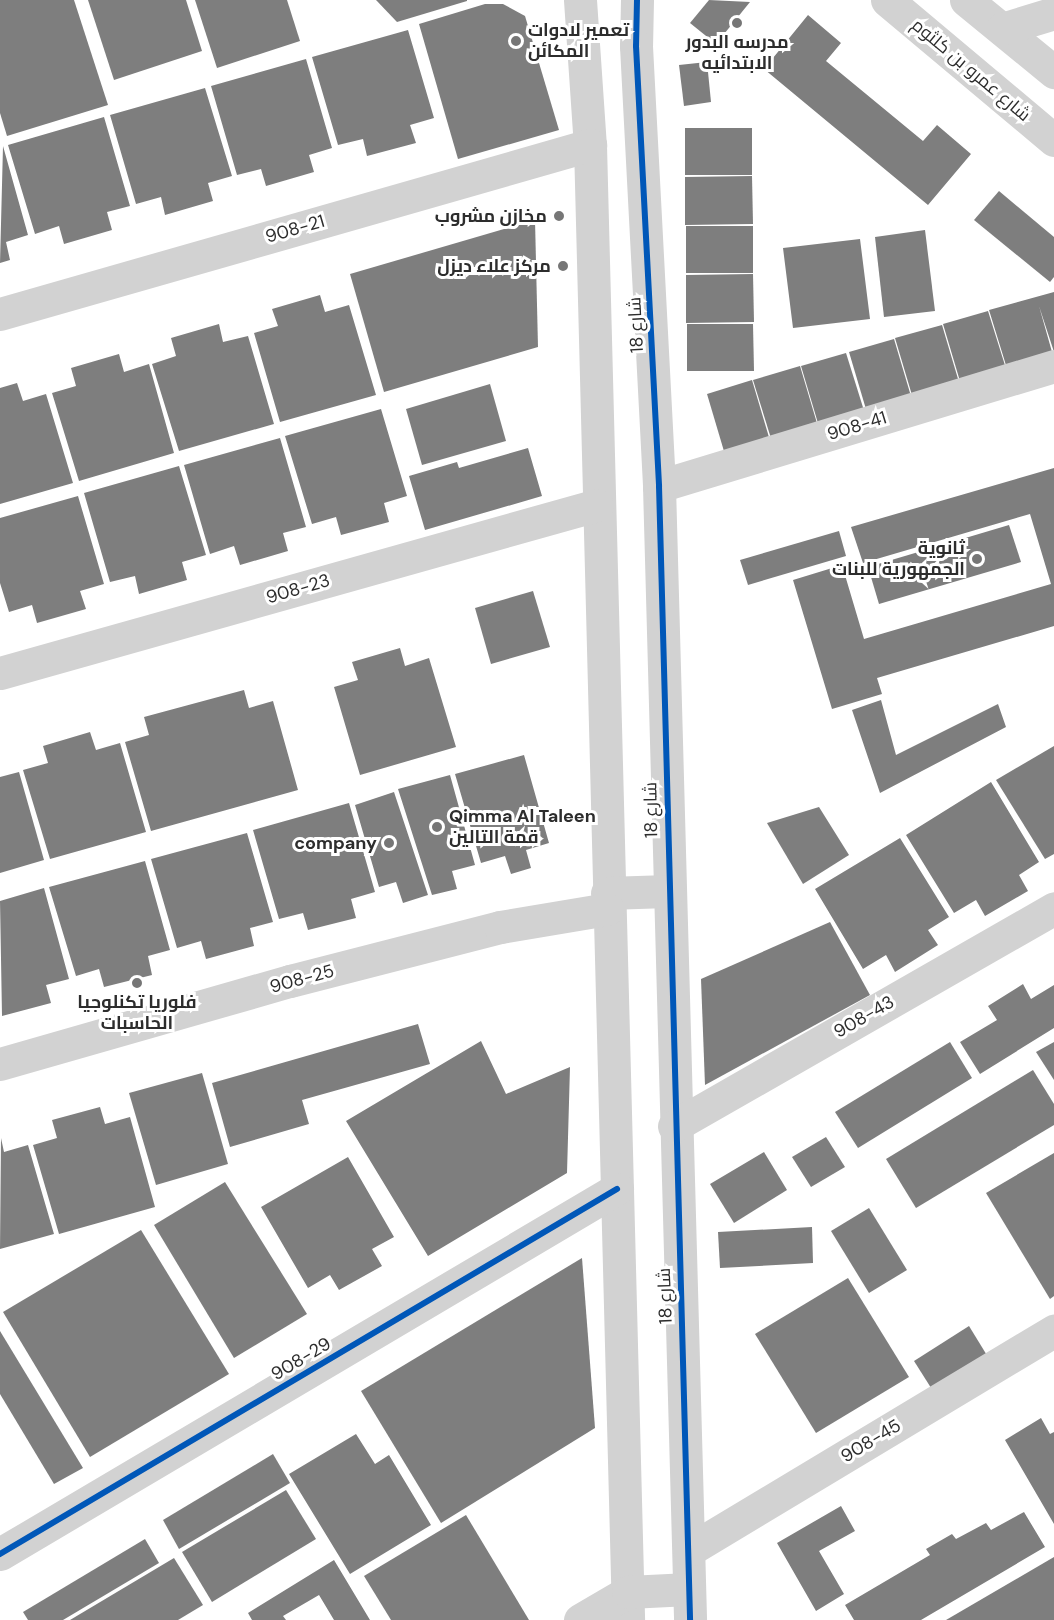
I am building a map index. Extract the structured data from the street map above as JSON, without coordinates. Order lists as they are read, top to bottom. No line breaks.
{"streets":{"street":["شارع عمرو بن كلثوم","908-21","شارع 18","908-41","908-23","908-25","908-43","908-29","908-45"]},"crossings":[["شارع 18","908-41"],["شارع 18","908-25"],["شارع 18","908-43"],["شارع 18","908-45"]],"places":["مدرسه البدور الابتدائيه","تعمير لادوات المكائن","مخازن مشروب","مركز علاء ديزل","ثانوية الجمهورية للبنات","Qimma Al Taleen قمة التالين","company","فلوريا تكنلوجيا الحاسبات"]}
